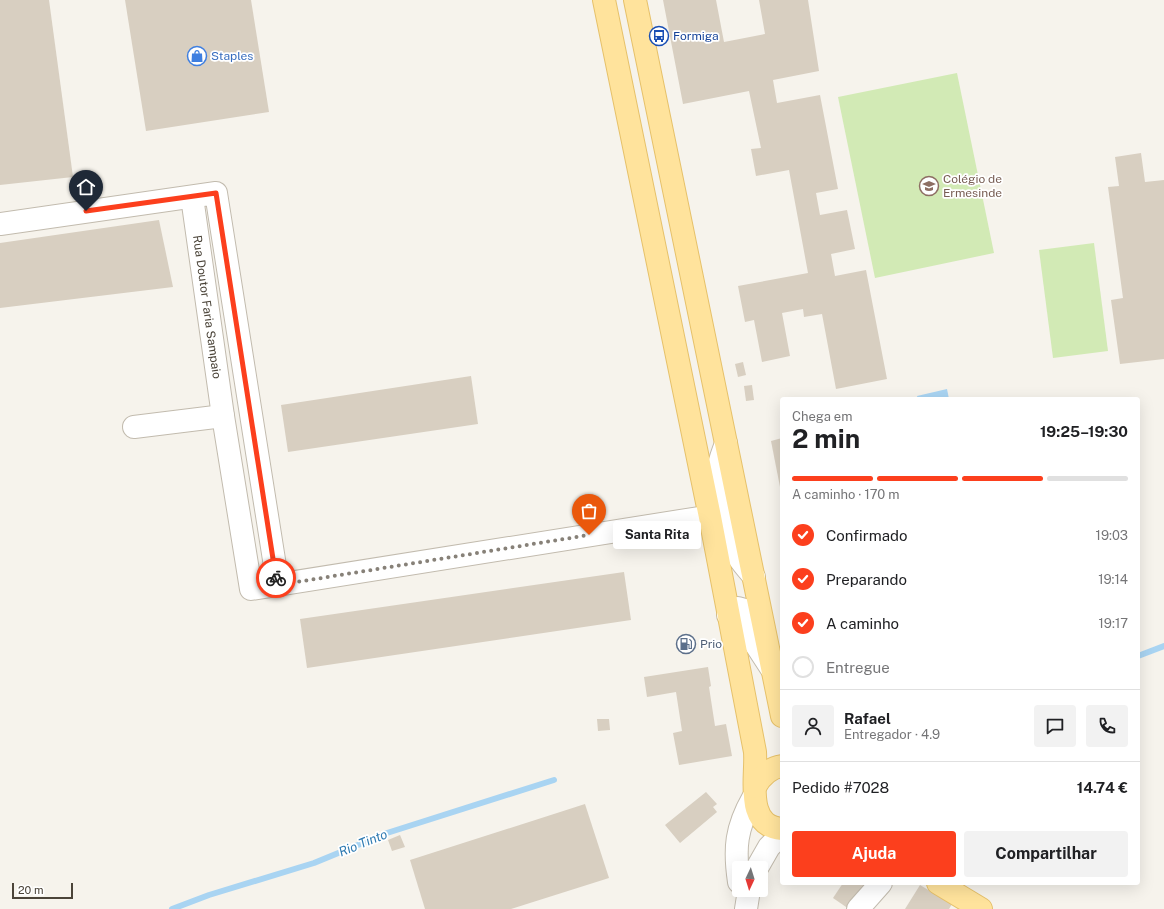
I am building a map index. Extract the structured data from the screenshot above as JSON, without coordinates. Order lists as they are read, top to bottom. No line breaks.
{"streets":{"street":["Rua Doutor Faria Sampaio"]},"water":["Rio Tinto"],"places":{"bus stop":["Formiga"],"shop":["Staples"],"school or university":["Colégio de Ermesinde"],"other":["Santa Rita"],"fuel station":["Prio"]},"scale_bar":"20 m","north":"bottom","page":{"heading":["2 min","Chega em","19:25–19:30"],"panel":["Rafael","Entregador · 4.9","Pedido #7028","14.74 €"],"bar":"A caminho · 170 m","list":[["Confirmado","19:03"],["Preparando","19:14"],["A caminho","19:17"],"Entregue"],"bubble":"Santa Rita","buttons":["Ajuda","Compartilhar"],"scale":"20 m"}}
